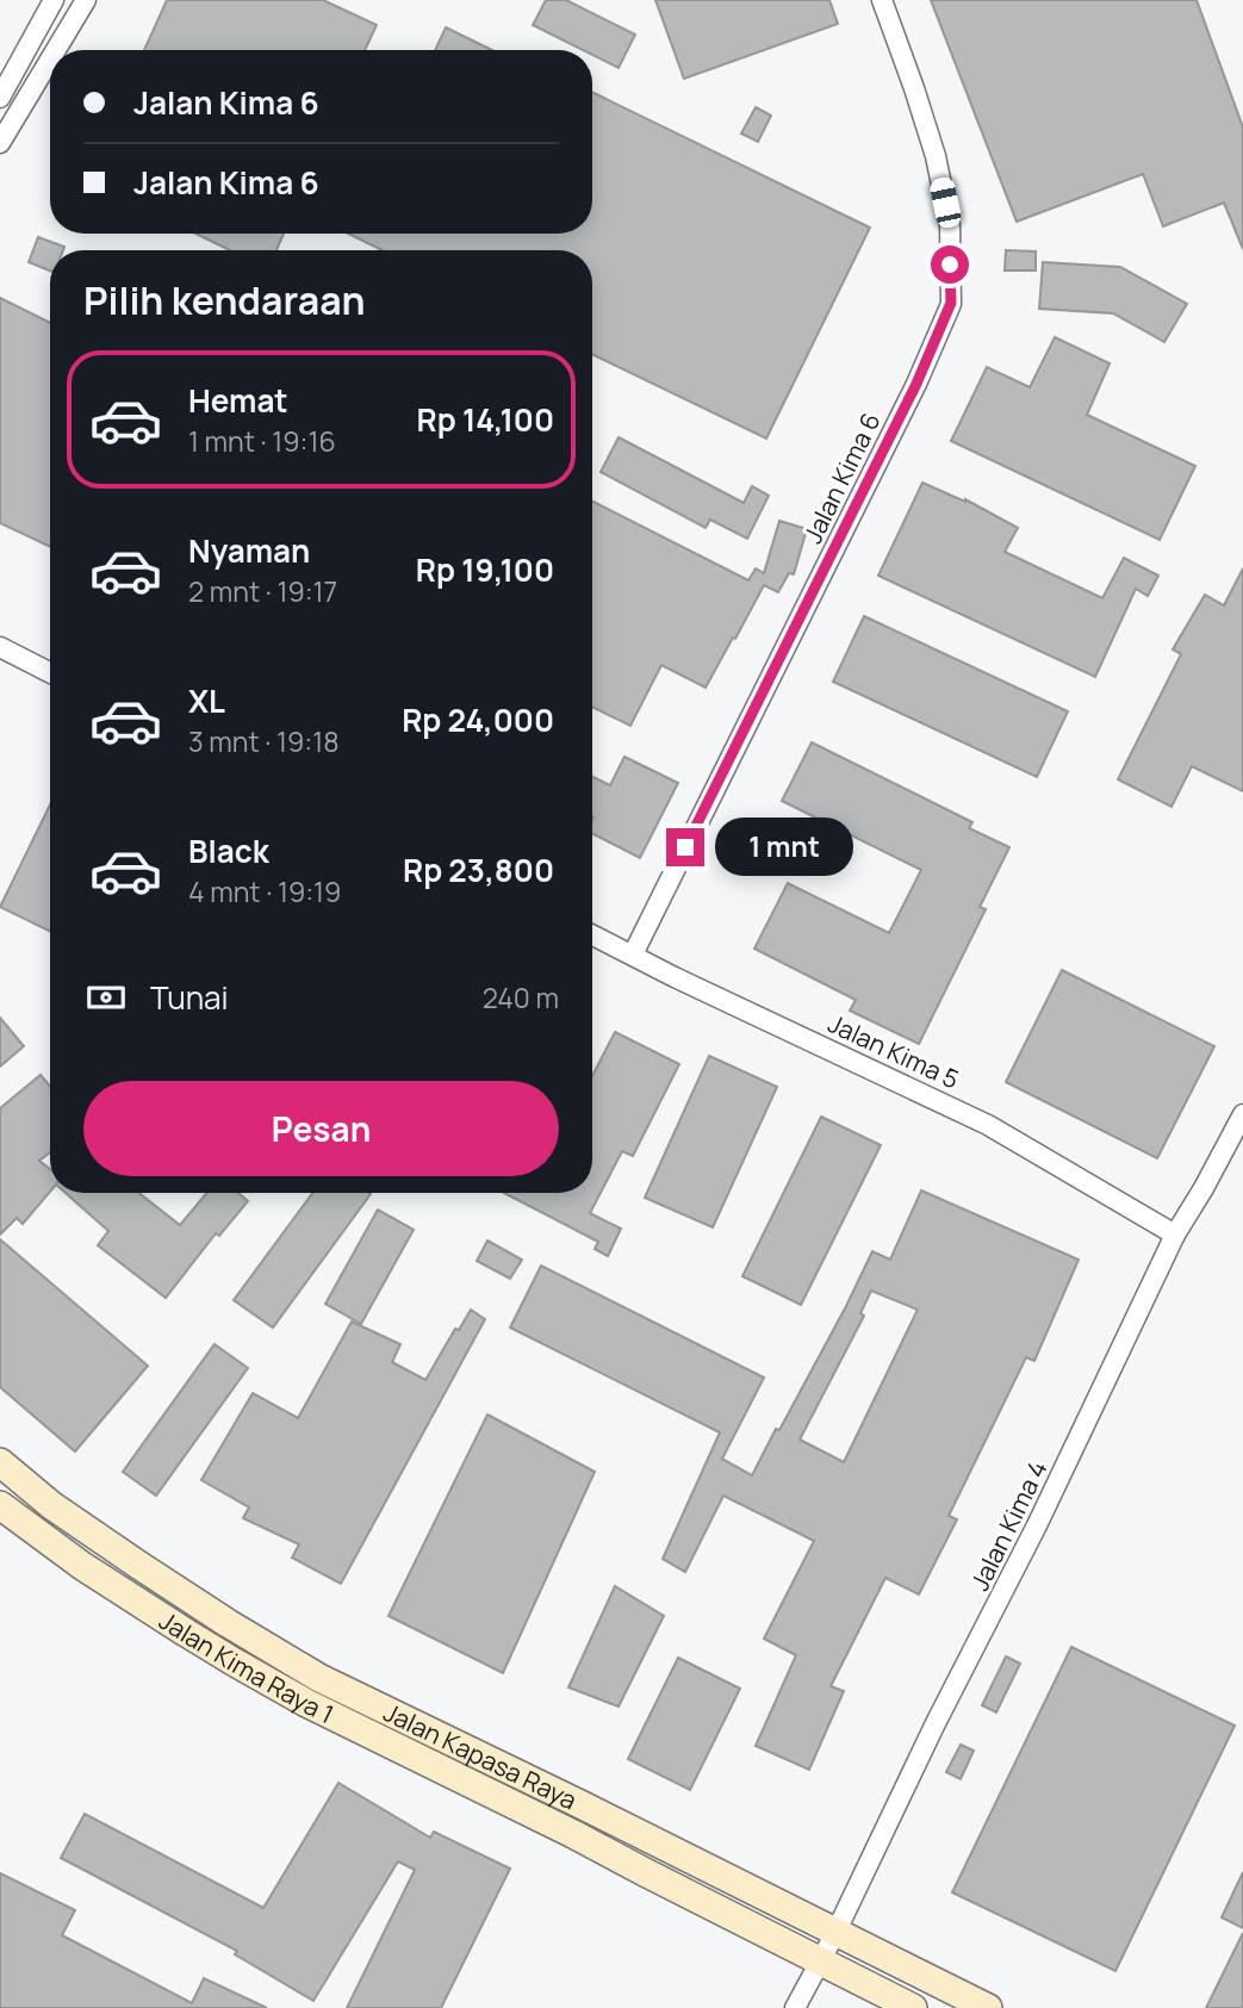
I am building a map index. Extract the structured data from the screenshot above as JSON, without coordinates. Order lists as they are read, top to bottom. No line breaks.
{"streets":{"main road":["Jalan Kima Raya 1","Jalan Kapasa Raya"],"street":["Jalan Kima 6","Jalan Kima 5","Jalan Kima 4"]},"crossings":[["Jalan Kima 6","Jalan Kima 5"],["Jalan Kima 5","Jalan Kima 4"],["Jalan Kima 4","Jalan Kima Raya 1"],["Jalan Kima 4","Jalan Kapasa Raya"]],"page":{"banner":["Jalan Kima 6","Jalan Kima 6"],"heading":"Pilih kendaraan","list":[{"name":"Hemat","note":"1 mnt · 19:16","value":"Rp 14,100"},{"name":"Nyaman","note":"2 mnt · 19:17","value":"Rp 19,100"},{"name":"XL","note":"3 mnt · 19:18","value":"Rp 24,000"},{"name":"Black","note":"4 mnt · 19:19","value":"Rp 23,800"}],"bubble":"1 mnt","pay":["Tunai","240 m"],"buttons":"Pesan"}}
